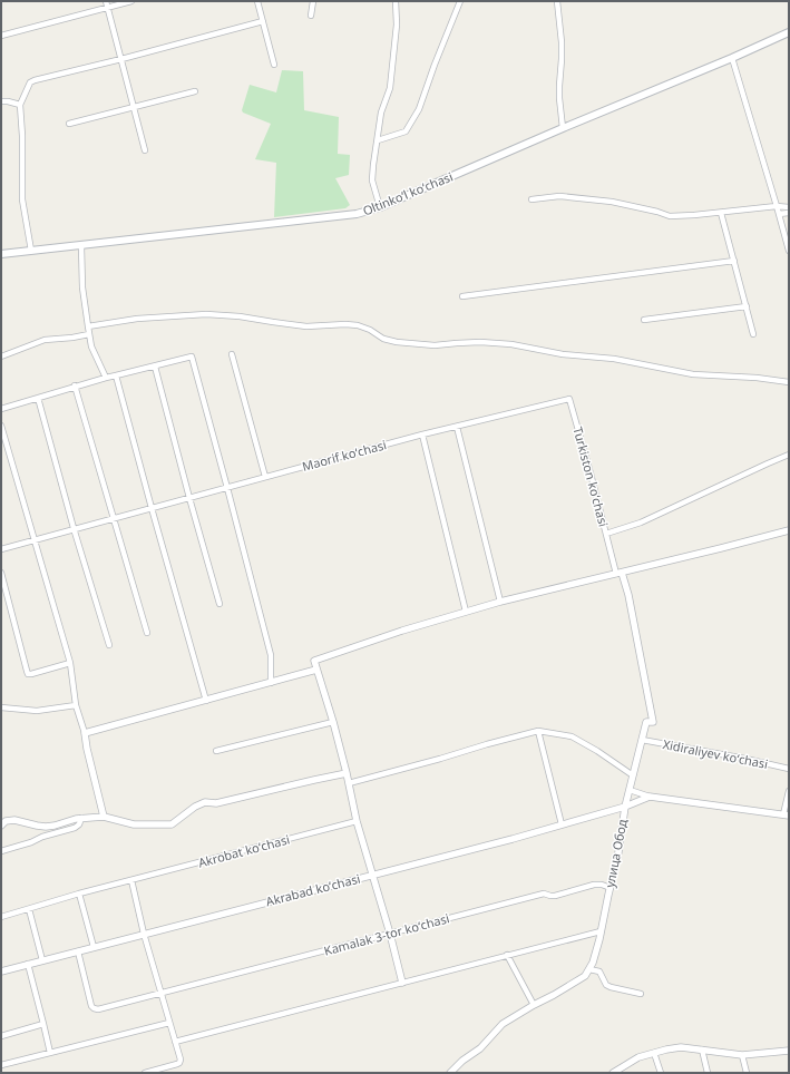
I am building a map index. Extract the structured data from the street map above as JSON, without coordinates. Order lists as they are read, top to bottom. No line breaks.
{"streets":{"main road":["Oltinkoʻl koʻchasi"],"street":["Maorif koʻchasi","Turkiston koʻchasi","Xidiraliyev koʻchasi","Akrobat koʻchasi","улица Обод","Akrabad koʻchasi","Kamalak 3-tor koʻchasi"]},"crossings":[["Maorif koʻchasi","Turkiston koʻchasi"],["Xidiraliyev koʻchasi","улица Обод"],["улица Обод","Akrabad koʻchasi"],["улица Обод","Kamalak 3-tor koʻchasi"],["Akrabad koʻchasi","Kamalak 3-tor koʻchasi"]]}
